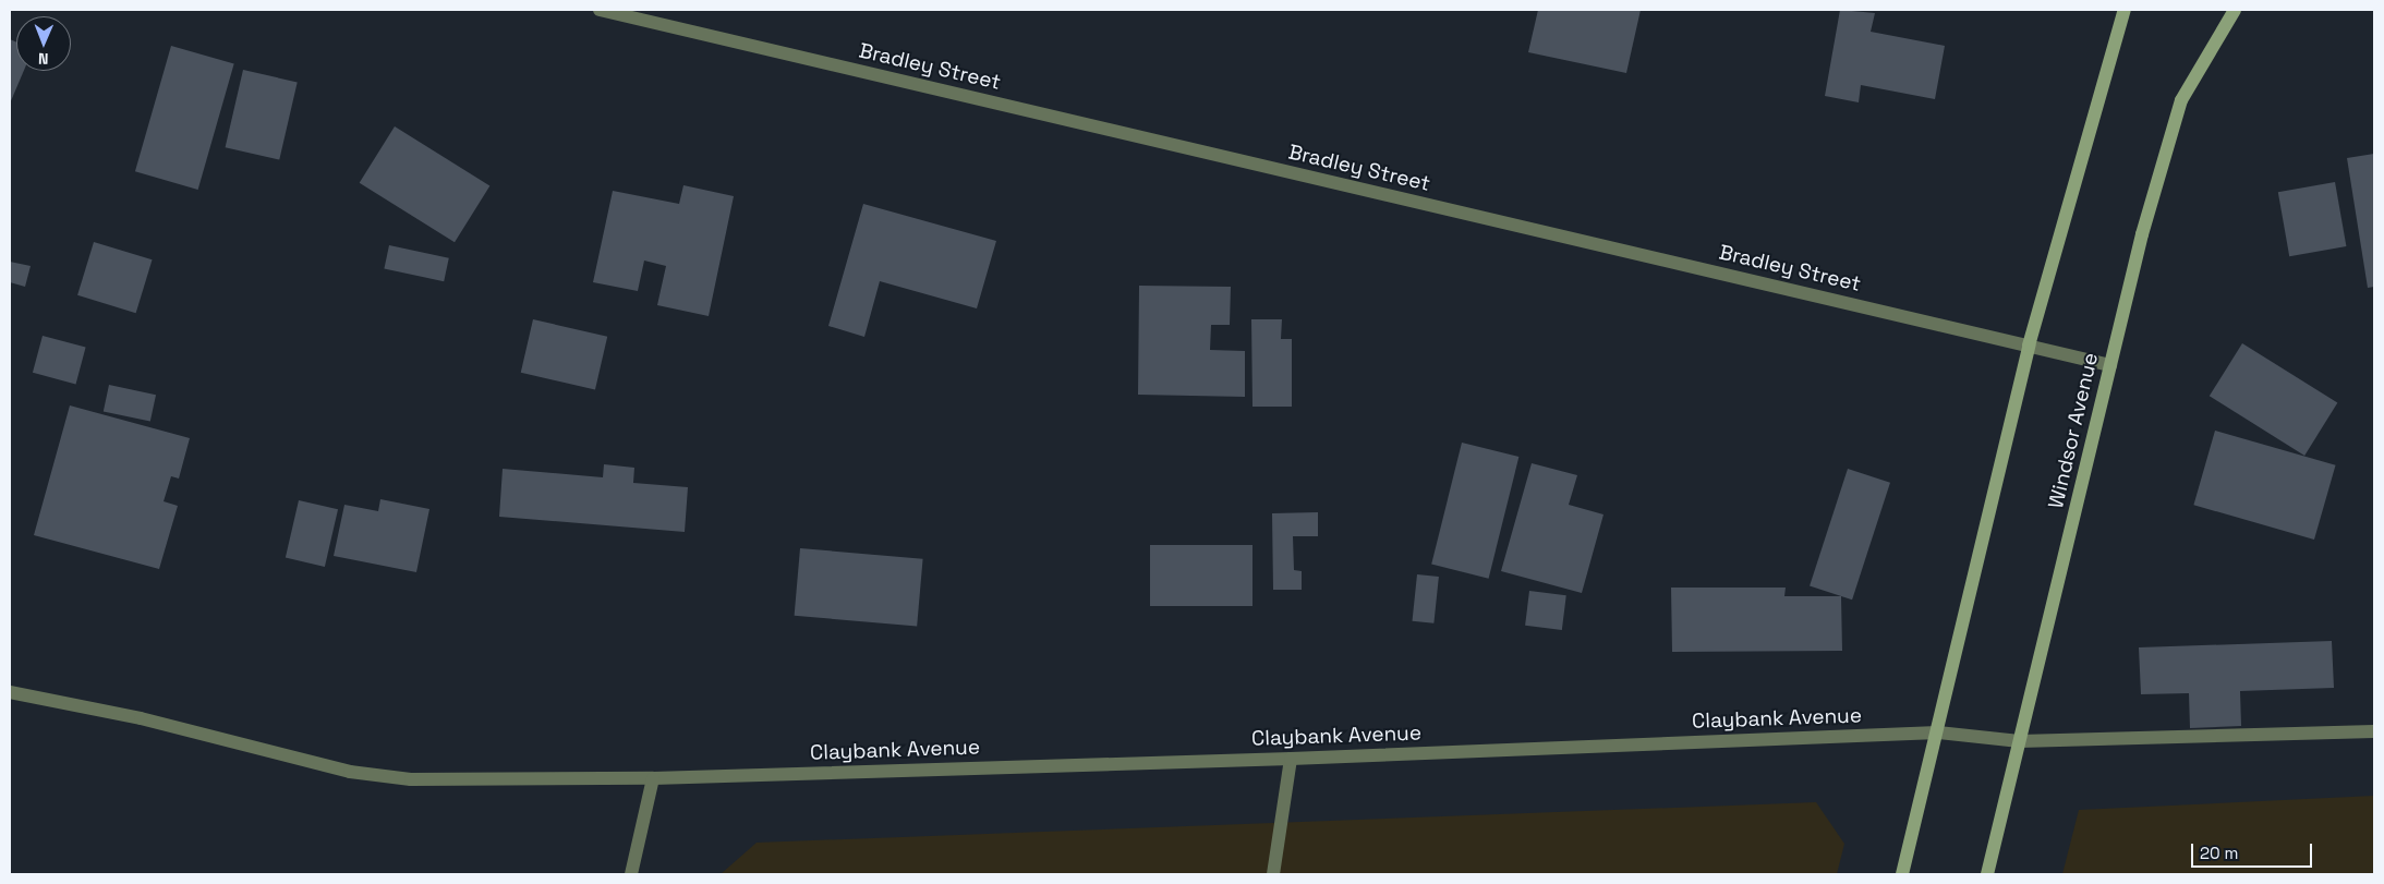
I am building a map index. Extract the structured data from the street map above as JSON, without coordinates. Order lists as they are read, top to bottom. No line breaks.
{"streets":{"main road":["Windsor Avenue"],"street":["Bradley Street","Claybank Avenue"]},"crossings":[["Bradley Street","Windsor Avenue"],["Windsor Avenue","Claybank Avenue"]],"scale_bar":"20 m","north":"bottom"}
